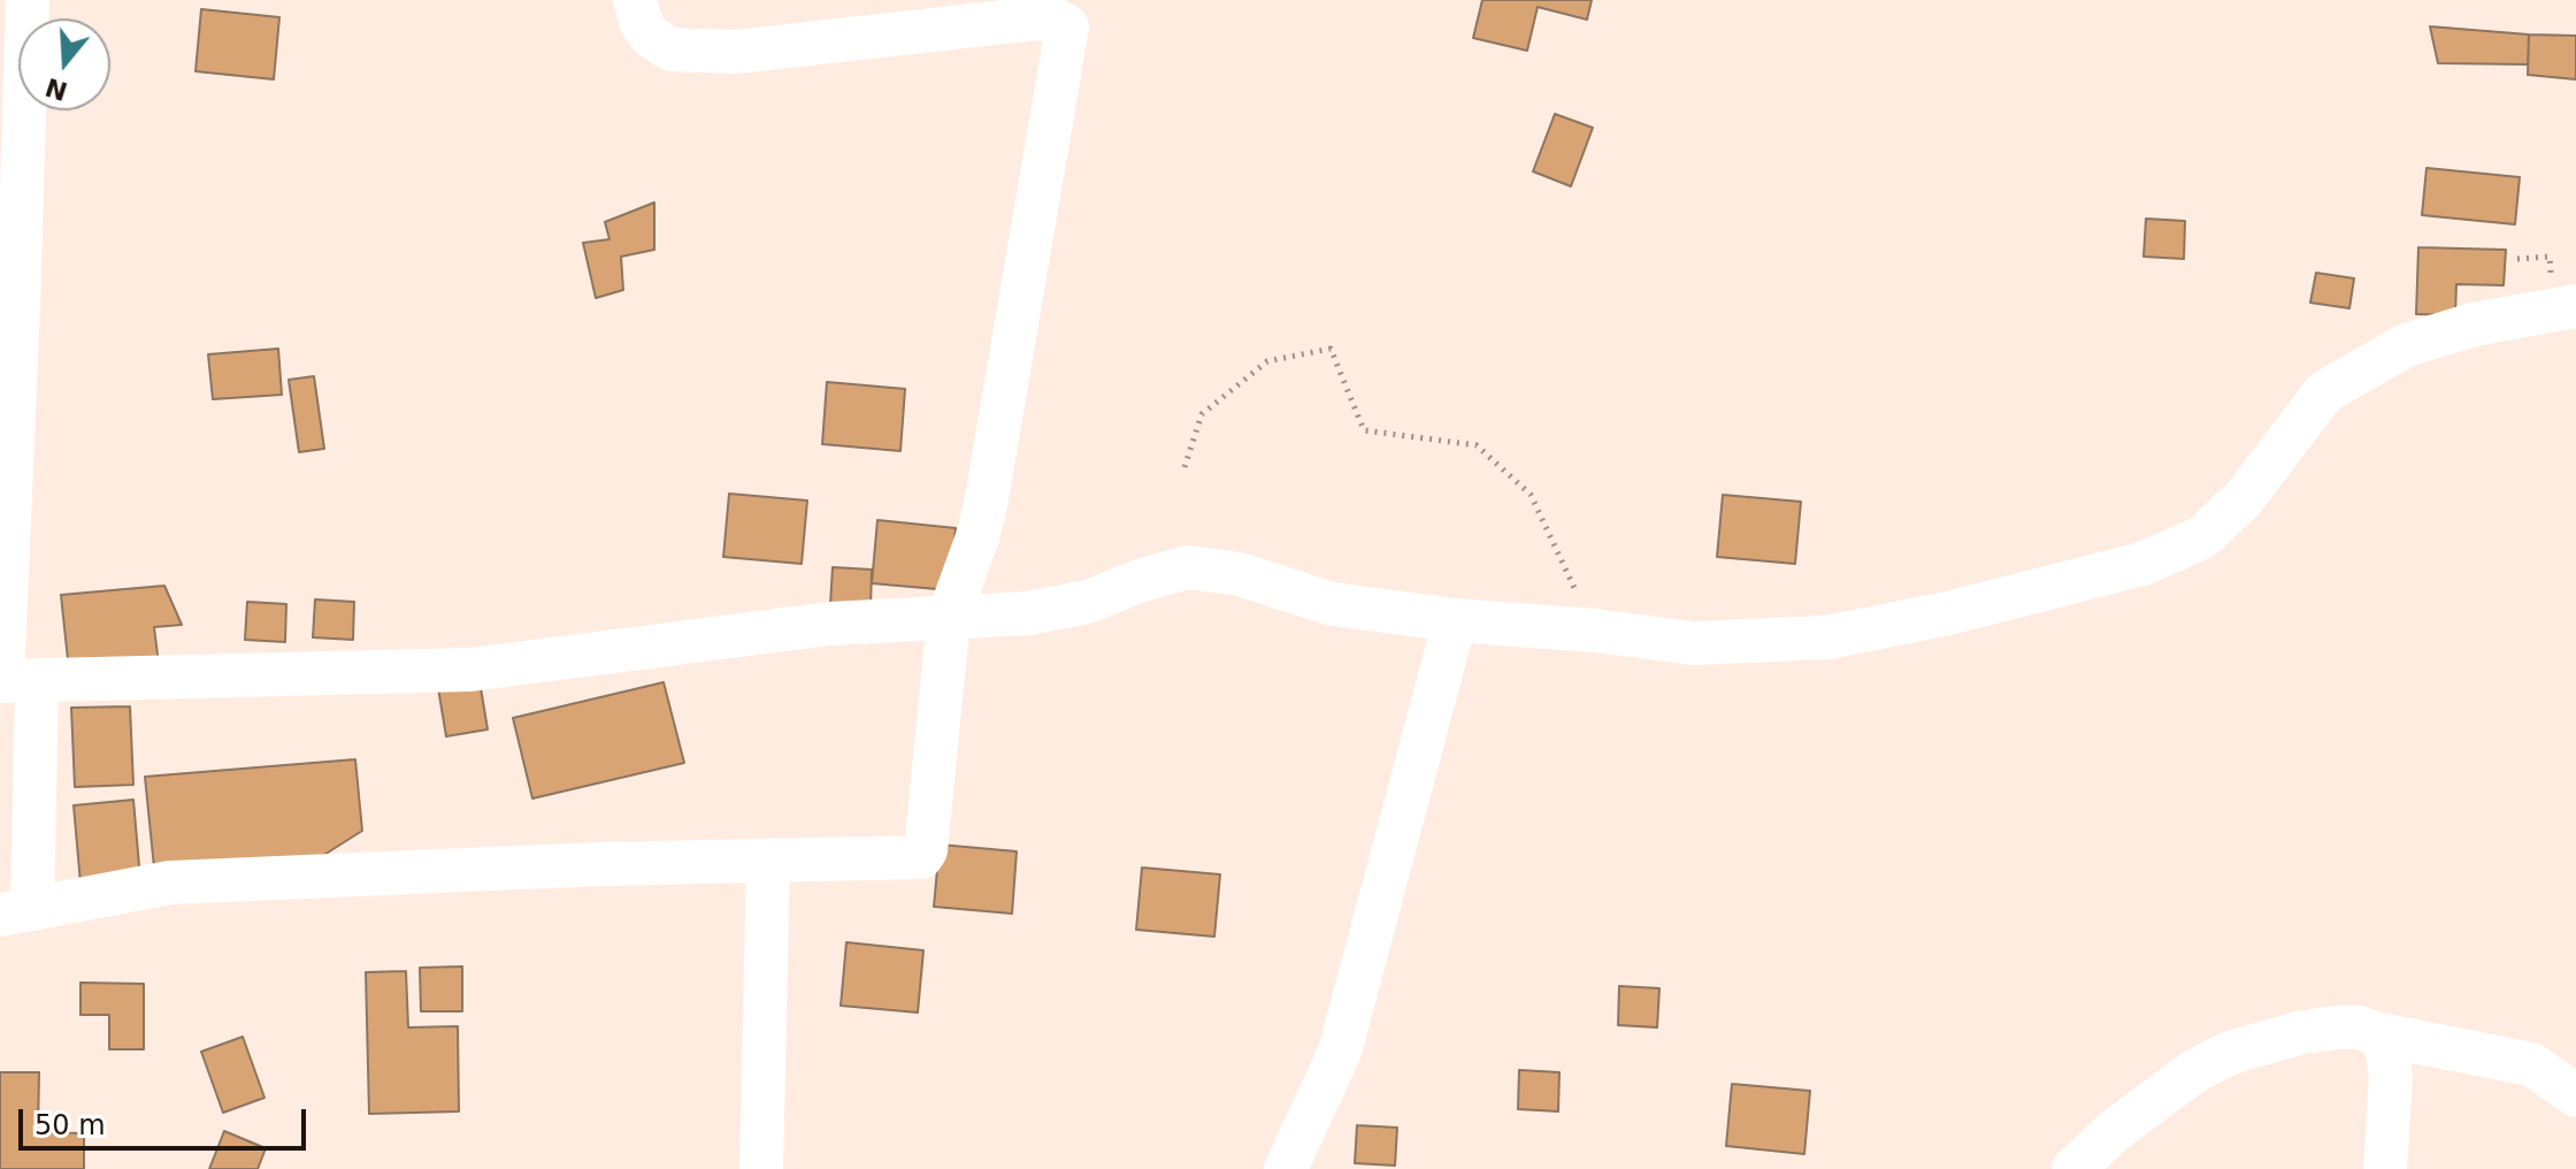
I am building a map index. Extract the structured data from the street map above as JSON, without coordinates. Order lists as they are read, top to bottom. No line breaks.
{"scale_bar":"50 m","north":"bottom"}
